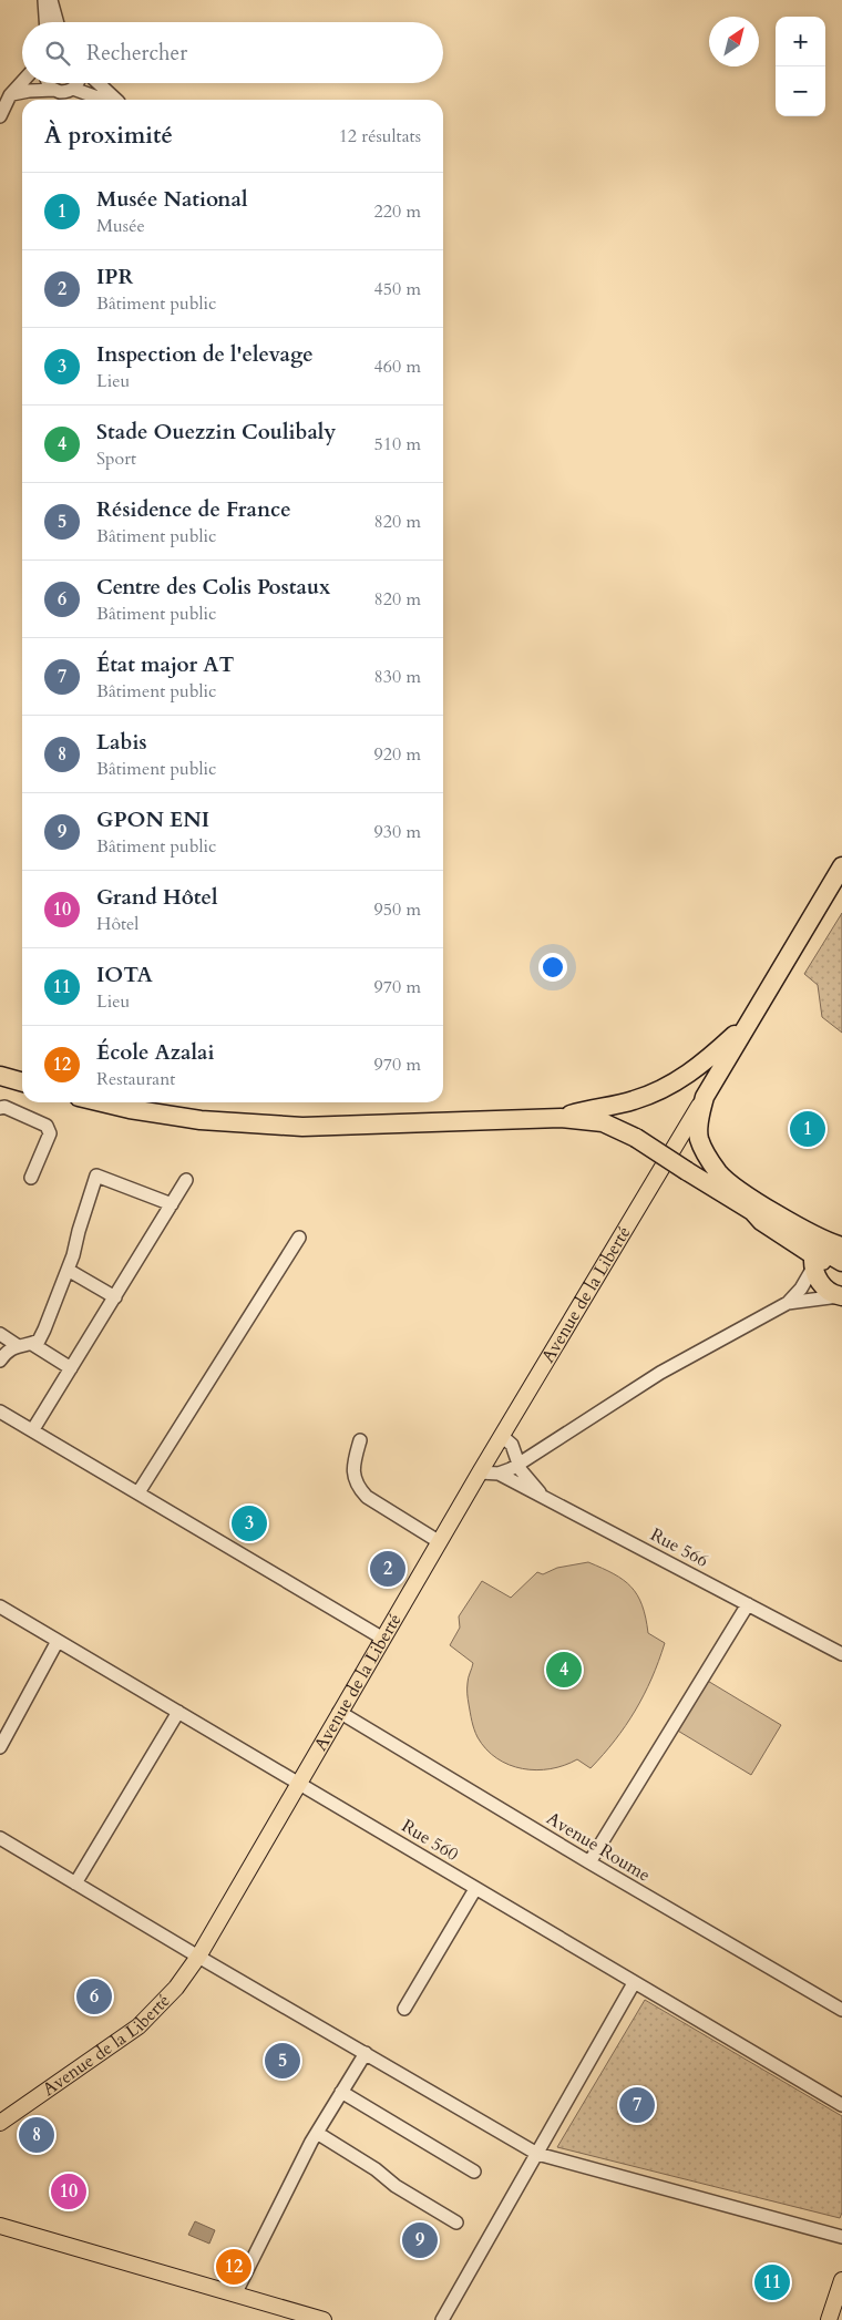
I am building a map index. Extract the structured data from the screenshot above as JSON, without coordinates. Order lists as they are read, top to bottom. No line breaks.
{"streets":{"main road":["Avenue de la Liberté"],"street":["Rue 566","Rue 560","Avenue Roume"]},"crossings":[["Avenue de la Liberté","Rue 560"],["Avenue de la Liberté","Avenue Roume"]],"north":"top right","page":{"map_buttons":["+","−"],"search":"Rechercher","heading":["À proximité","12 résultats"],"list":[{"mark":"1","name":"Musée National","note":"Musée","value":"220 m"},{"mark":"2","name":"IPR","note":"Bâtiment public","value":"450 m"},{"mark":"3","name":"Inspection de l'elevage","note":"Lieu","value":"460 m"},{"mark":"4","name":"Stade Ouezzin Coulibaly","note":"Sport","value":"510 m"},{"mark":"5","name":"Résidence de France","note":"Bâtiment public","value":"820 m"},{"mark":"6","name":"Centre des Colis Postaux","note":"Bâtiment public","value":"820 m"},{"mark":"7","name":"État major AT","note":"Bâtiment public","value":"830 m"},{"mark":"8","name":"Labis","note":"Bâtiment public","value":"920 m"},{"mark":"9","name":"GPON ENI","note":"Bâtiment public","value":"930 m"},{"mark":"10","name":"Grand Hôtel","note":"Hôtel","value":"950 m"},{"mark":"11","name":"IOTA","note":"Lieu","value":"970 m"},{"mark":"12","name":"École Azalai","note":"Restaurant","value":"970 m"}],"pins":["1","3","2","4","6","5","7","8","10","9","12","11"]}}
